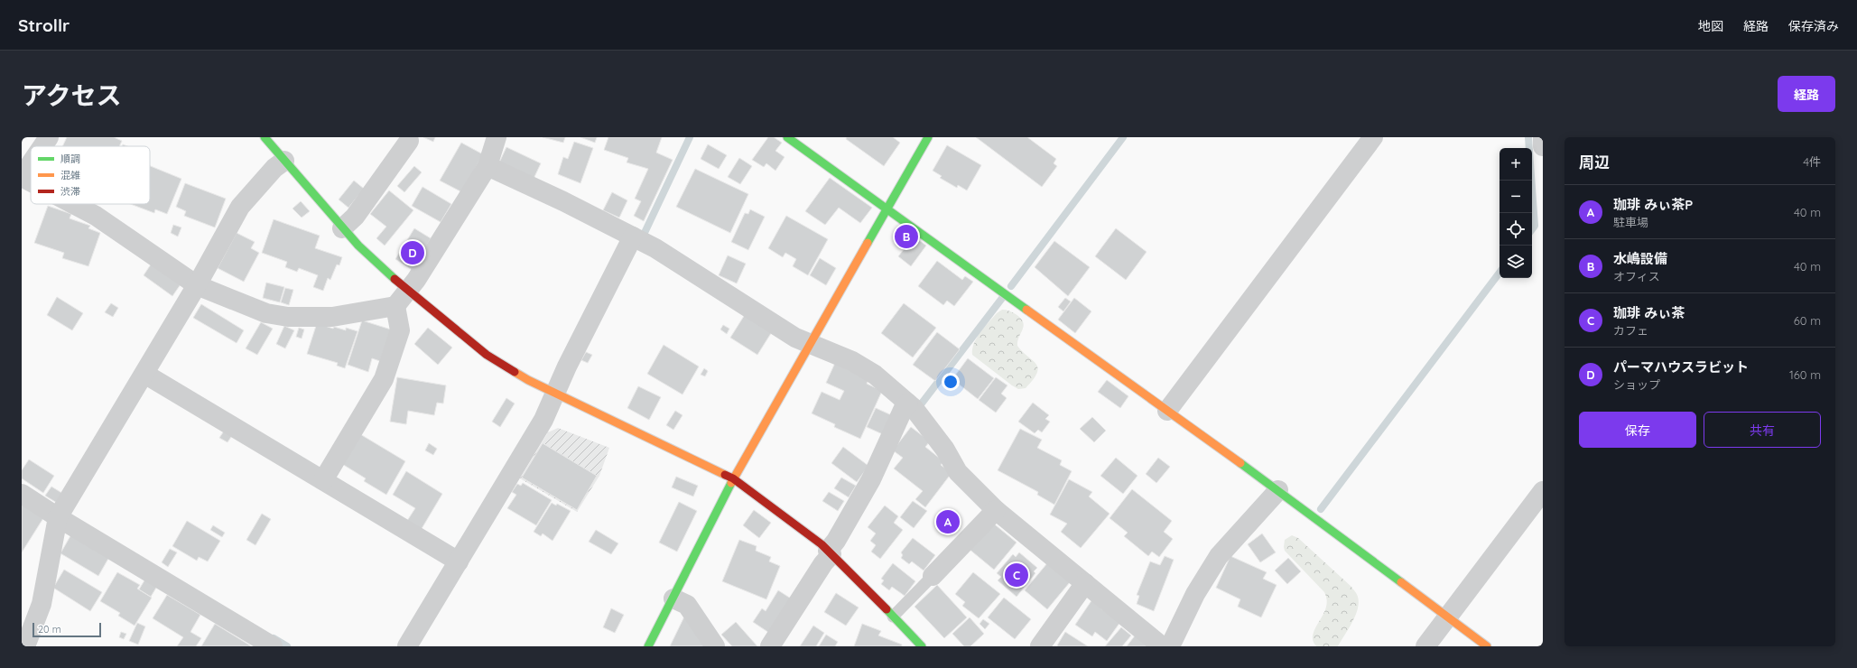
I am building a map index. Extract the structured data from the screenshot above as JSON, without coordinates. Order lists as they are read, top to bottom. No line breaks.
{"legend":["順調","混雑","渋滞"],"scale_bar":"20 m","page":{"header":"Strollr","nav":["地図","経路","保存済み"],"title":"アクセス","buttons":["経路",["保存","共有"]],"heading":["周辺","4件"],"map_buttons":["+","−"],"list":[{"mark":"A","name":"珈琲 みぃ茶P","note":"駐車場","value":"40 m"},{"mark":"B","name":"水嶋設備","note":"オフィス","value":"40 m"},{"mark":"C","name":"珈琲 みぃ茶","note":"カフェ","value":"60 m"},{"mark":"D","name":"パーマハウスラビット","note":"ショップ","value":"160 m"}],"pins":["B","D","A","C"],"scale":"20 m"}}
